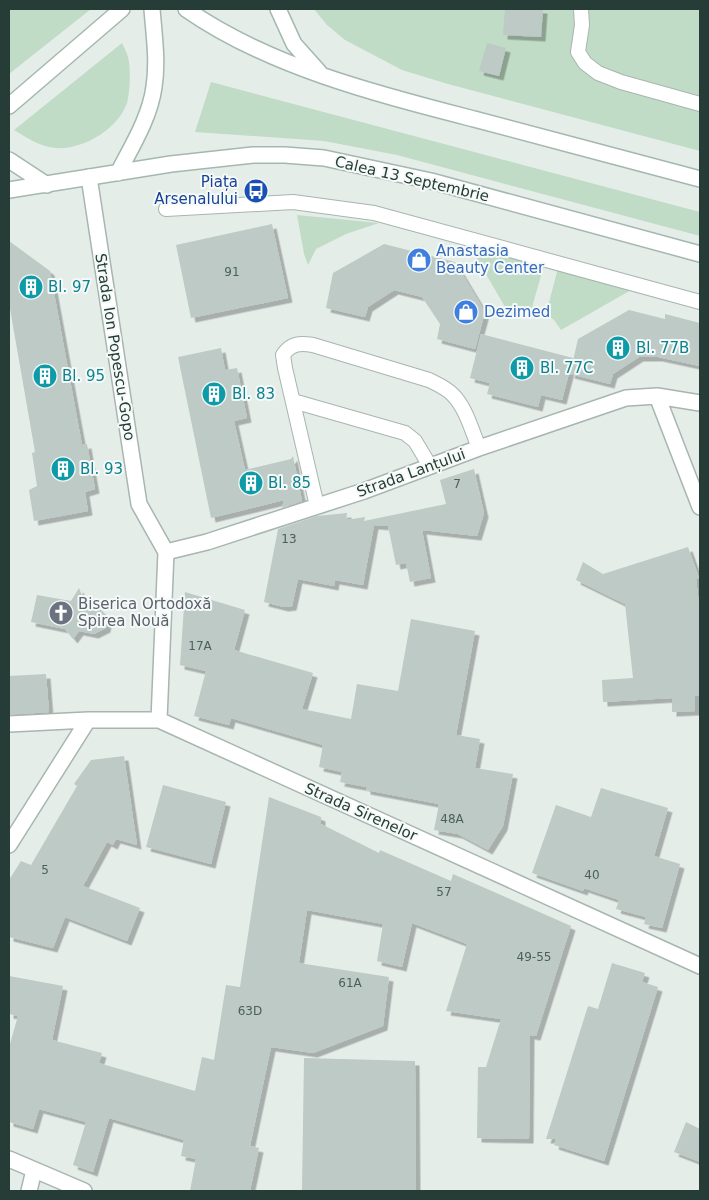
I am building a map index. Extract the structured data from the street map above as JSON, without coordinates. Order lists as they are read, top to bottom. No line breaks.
{"streets":{"street":["Calea 13 Septembrie","Strada Ion Popescu-Gopo","Strada Lanțului","Strada Sirenelor"]},"crossings":[["Strada Ion Popescu-Gopo","Strada Lanțului"]],"places":{"bus stop":["Piața Arsenalului"],"shop":["Anastasia Beauty Center","Dezimed"],"building":["Bl. 97","Bl. 77B","Bl. 77C","Bl. 95","Bl. 83","Bl. 93","Bl. 85"],"church":["Biserica Ortodoxă Spirea Nouă"]},"house_numbers":["91","7","13","17A","48A","5","40","57","49-55","61A","63D"]}
